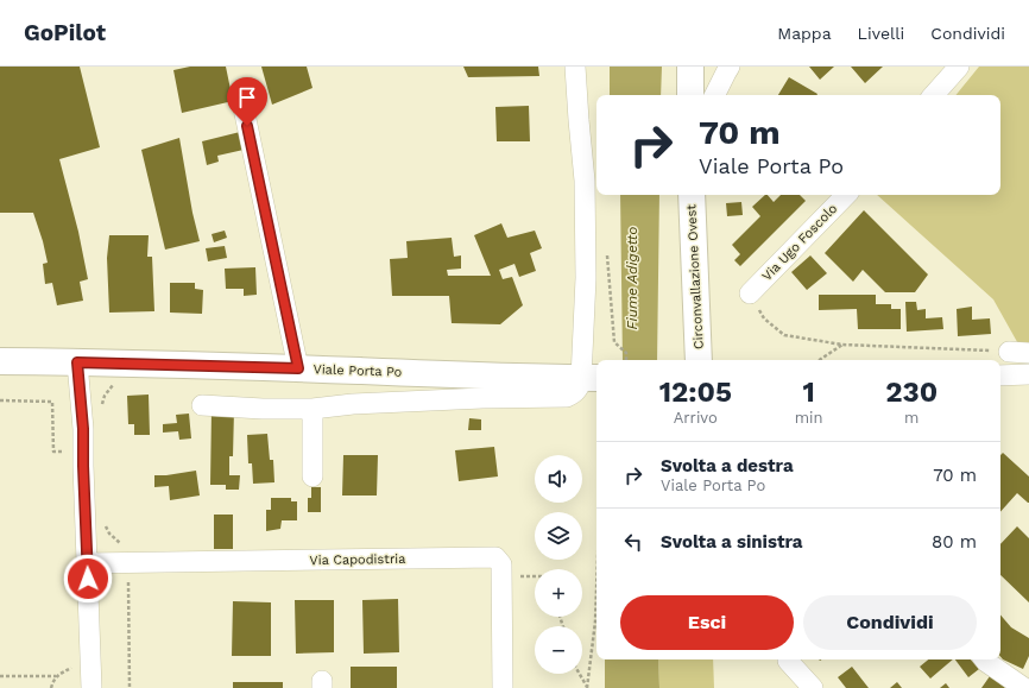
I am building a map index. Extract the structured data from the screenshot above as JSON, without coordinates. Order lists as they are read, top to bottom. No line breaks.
{"streets":{"main road":["Circonvallazione Ovest","Viale Porta Po"],"street":["Via Ugo Foscolo","Via Capodistria"]},"water":["Fiume Adigetto"],"page":{"header":"GoPilot","nav":["Mappa","Livelli","Condividi"],"turn":["70 m","Viale Porta Po"],"eta":["12:05","Arrivo","1","min","230","m"],"list":[{"name":"Svolta a destra","note":"Viale Porta Po","value":"70 m"},{"name":"Svolta a sinistra","value":"80 m"}],"map_buttons":["+","−"],"buttons":["Esci","Condividi"]}}
